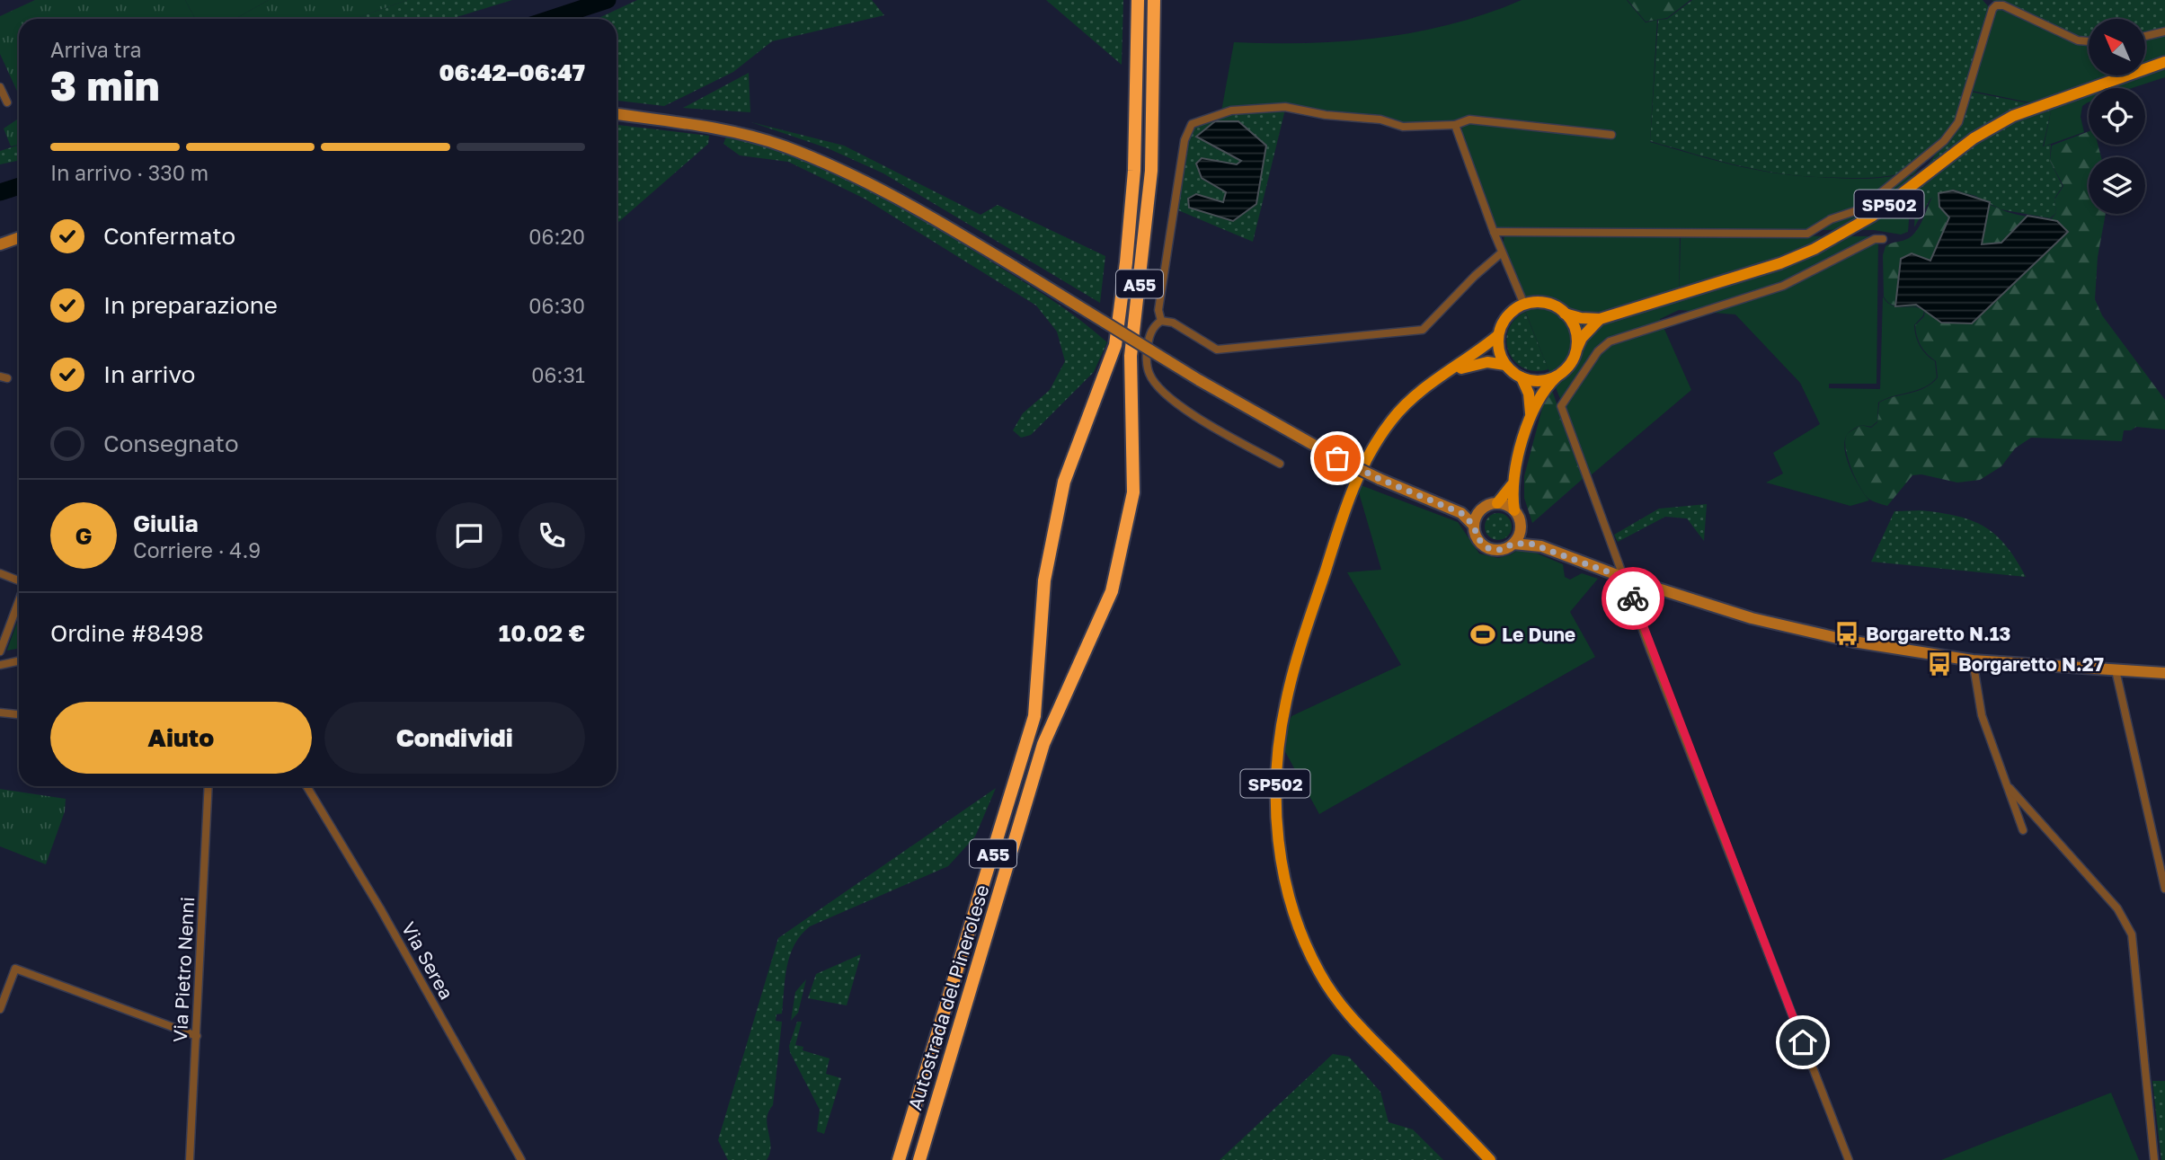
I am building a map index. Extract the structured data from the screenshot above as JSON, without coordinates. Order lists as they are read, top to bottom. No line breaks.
{"streets":{"highway":["A55","Autostrada del Pinerolese"],"main road":["SP502"],"street":["Via Serea","Via Pietro Nenni"]},"places":{"bus stop":["Borgaretto N.13","Borgaretto N.27"],"sports":["Le Dune"]},"north":"top left","page":{"heading":["3 min","Arriva tra","06:42–06:47"],"panel":["Giulia","Corriere · 4.9","Ordine #8498","10.02 €"],"bar":"In arrivo · 330 m","list":[["Confermato","06:20"],["In preparazione","06:30"],["In arrivo","06:31"],"Consegnato"],"round":"G","buttons":["Aiuto","Condividi"]}}
